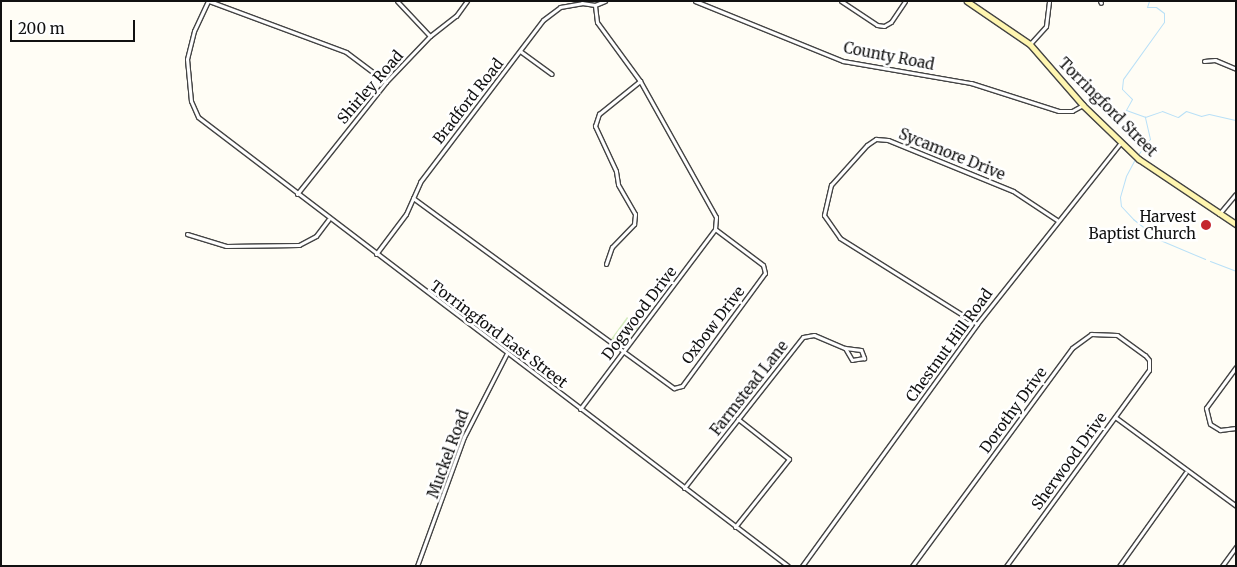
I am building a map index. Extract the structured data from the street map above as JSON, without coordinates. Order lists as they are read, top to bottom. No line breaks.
{"streets":{"main road":["Torringford Street"],"street":["County Road","Shirley Road","Bradford Road","Sycamore Drive","Dogwood Drive","Oxbow Drive","Torringford East Street","Chestnut Hill Road","Farmstead Lane","Dorothy Drive","Muckel Road","Sherwood Drive"]},"crossings":[["County Road","Torringford Street"],["Shirley Road","Torringford East Street"],["Bradford Road","Oxbow Drive"],["Bradford Road","Torringford East Street"],["Torringford Street","Chestnut Hill Road"],["Sycamore Drive","Chestnut Hill Road"],["Dogwood Drive","Oxbow Drive"],["Dogwood Drive","Torringford East Street"],["Torringford East Street","Farmstead Lane"],["Torringford East Street","Muckel Road"],["Dorothy Drive","Sherwood Drive"]],"places":["Harvest Baptist Church"],"scale_bar":"200 m"}
